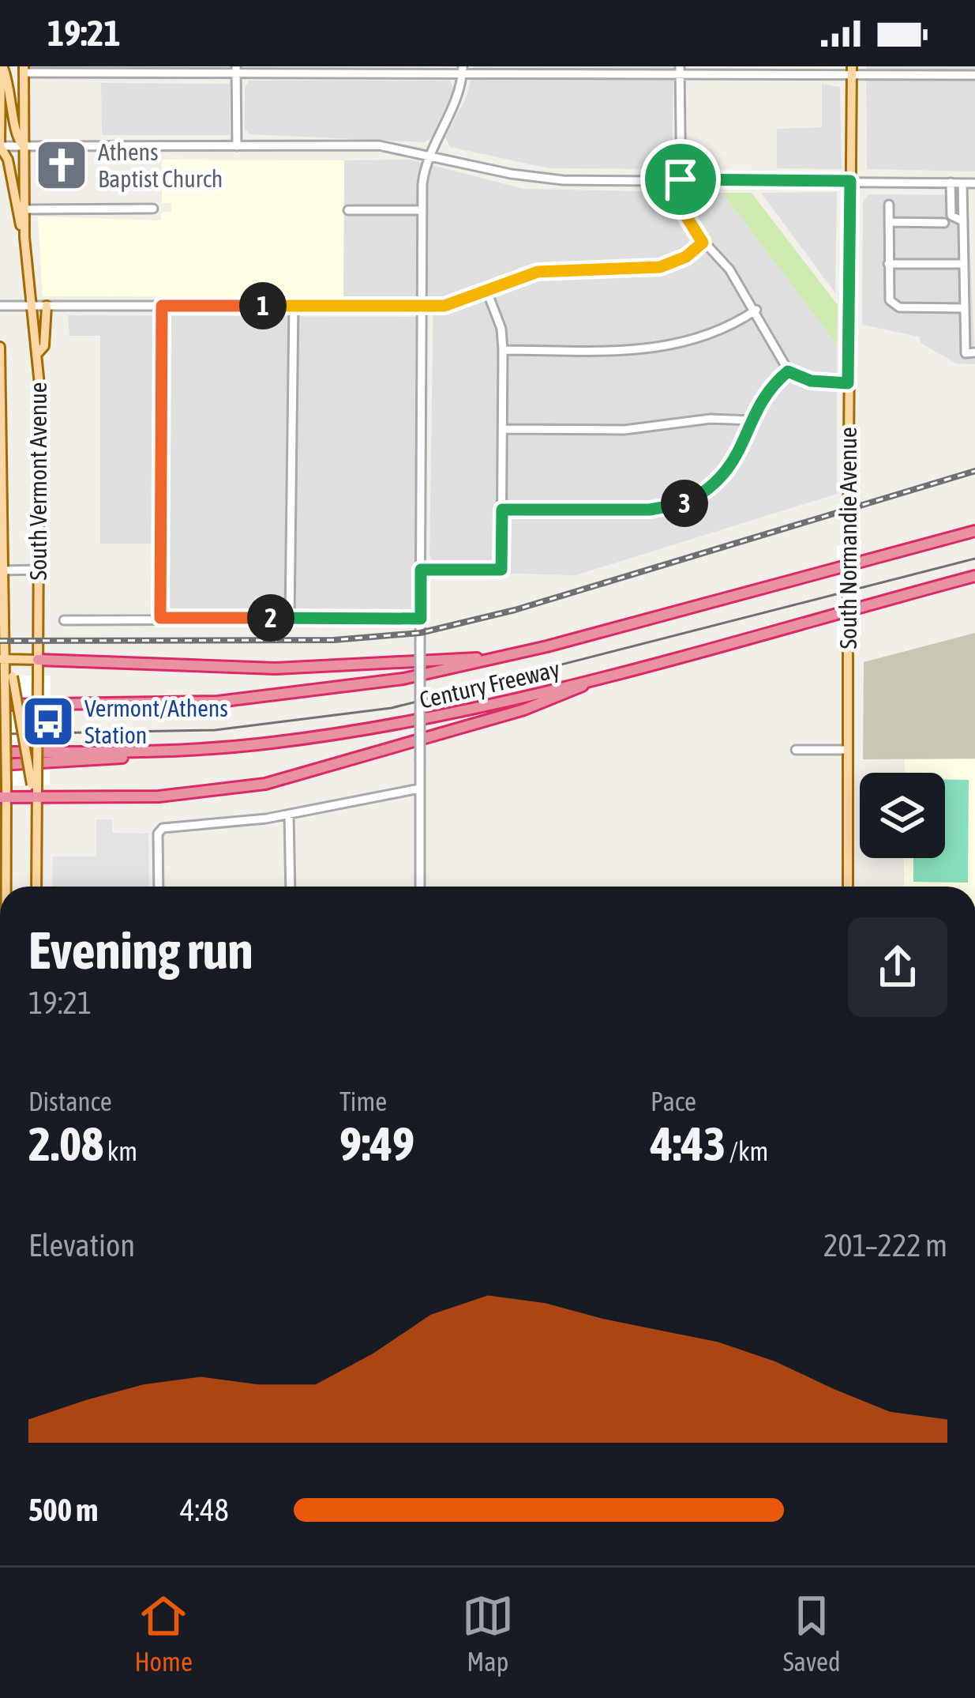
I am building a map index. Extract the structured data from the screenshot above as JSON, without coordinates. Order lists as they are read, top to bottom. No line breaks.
{"streets":{"highway":["Century Freeway"],"main road":["South Vermont Avenue","South Normandie Avenue"]},"places":{"church":["Athens Baptist Church"],"bus stop":["Vermont/Athens Station"]},"page":{"status":"19:21","pins":["1","3","2"],"heading":["Evening run","19:21"],"stats":[["Distance","2.08 km"],["Time","9:49"],["Pace","4:43 /km"]],"chart":["Elevation","201–222 m"],"list":[{"name":"500 m","note":"4:48"}],"tabs":["Home","Map","Saved"]}}
